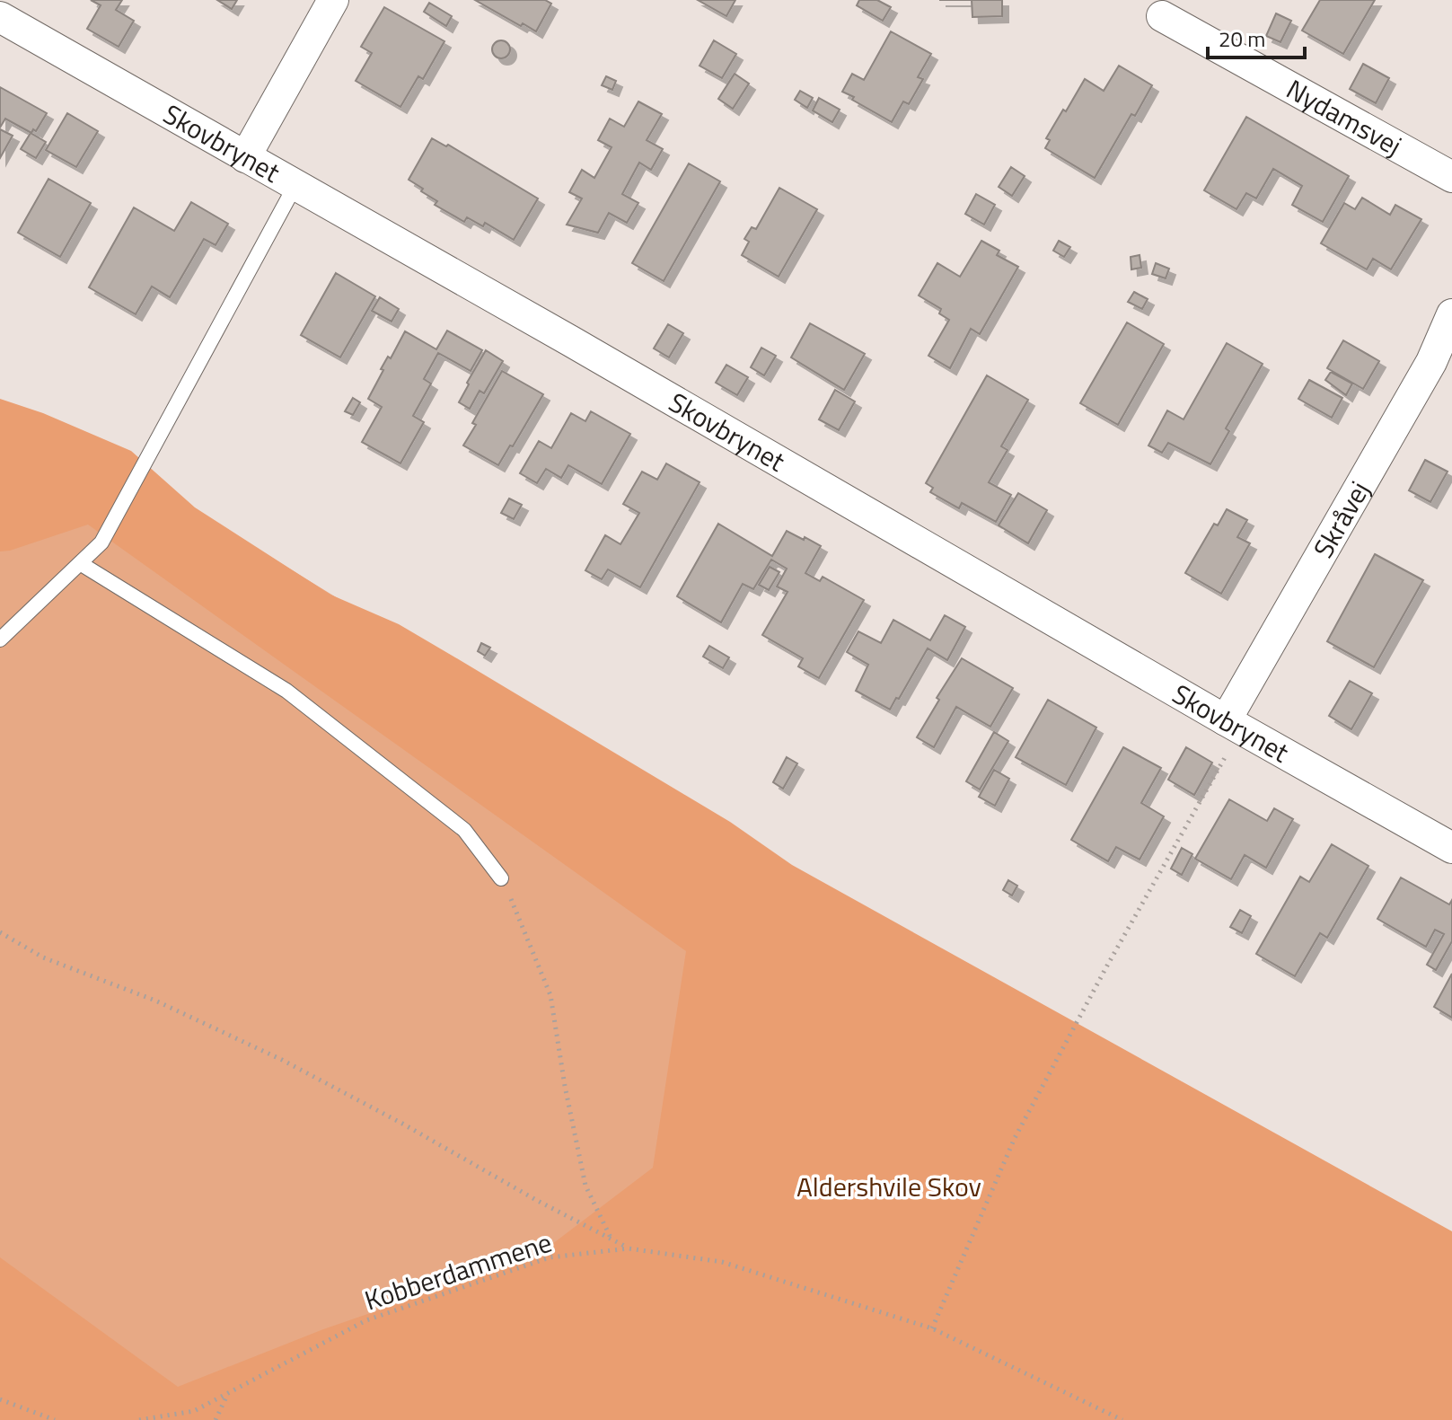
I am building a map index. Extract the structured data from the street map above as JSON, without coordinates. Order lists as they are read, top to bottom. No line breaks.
{"streets":{"street":["Nydamsvej","Skovbrynet","Skråvej"],"path":["Kobberdammene"]},"crossings":[["Skovbrynet","Skråvej"]],"parks":["Aldershvile Skov"],"scale_bar":"20 m"}
